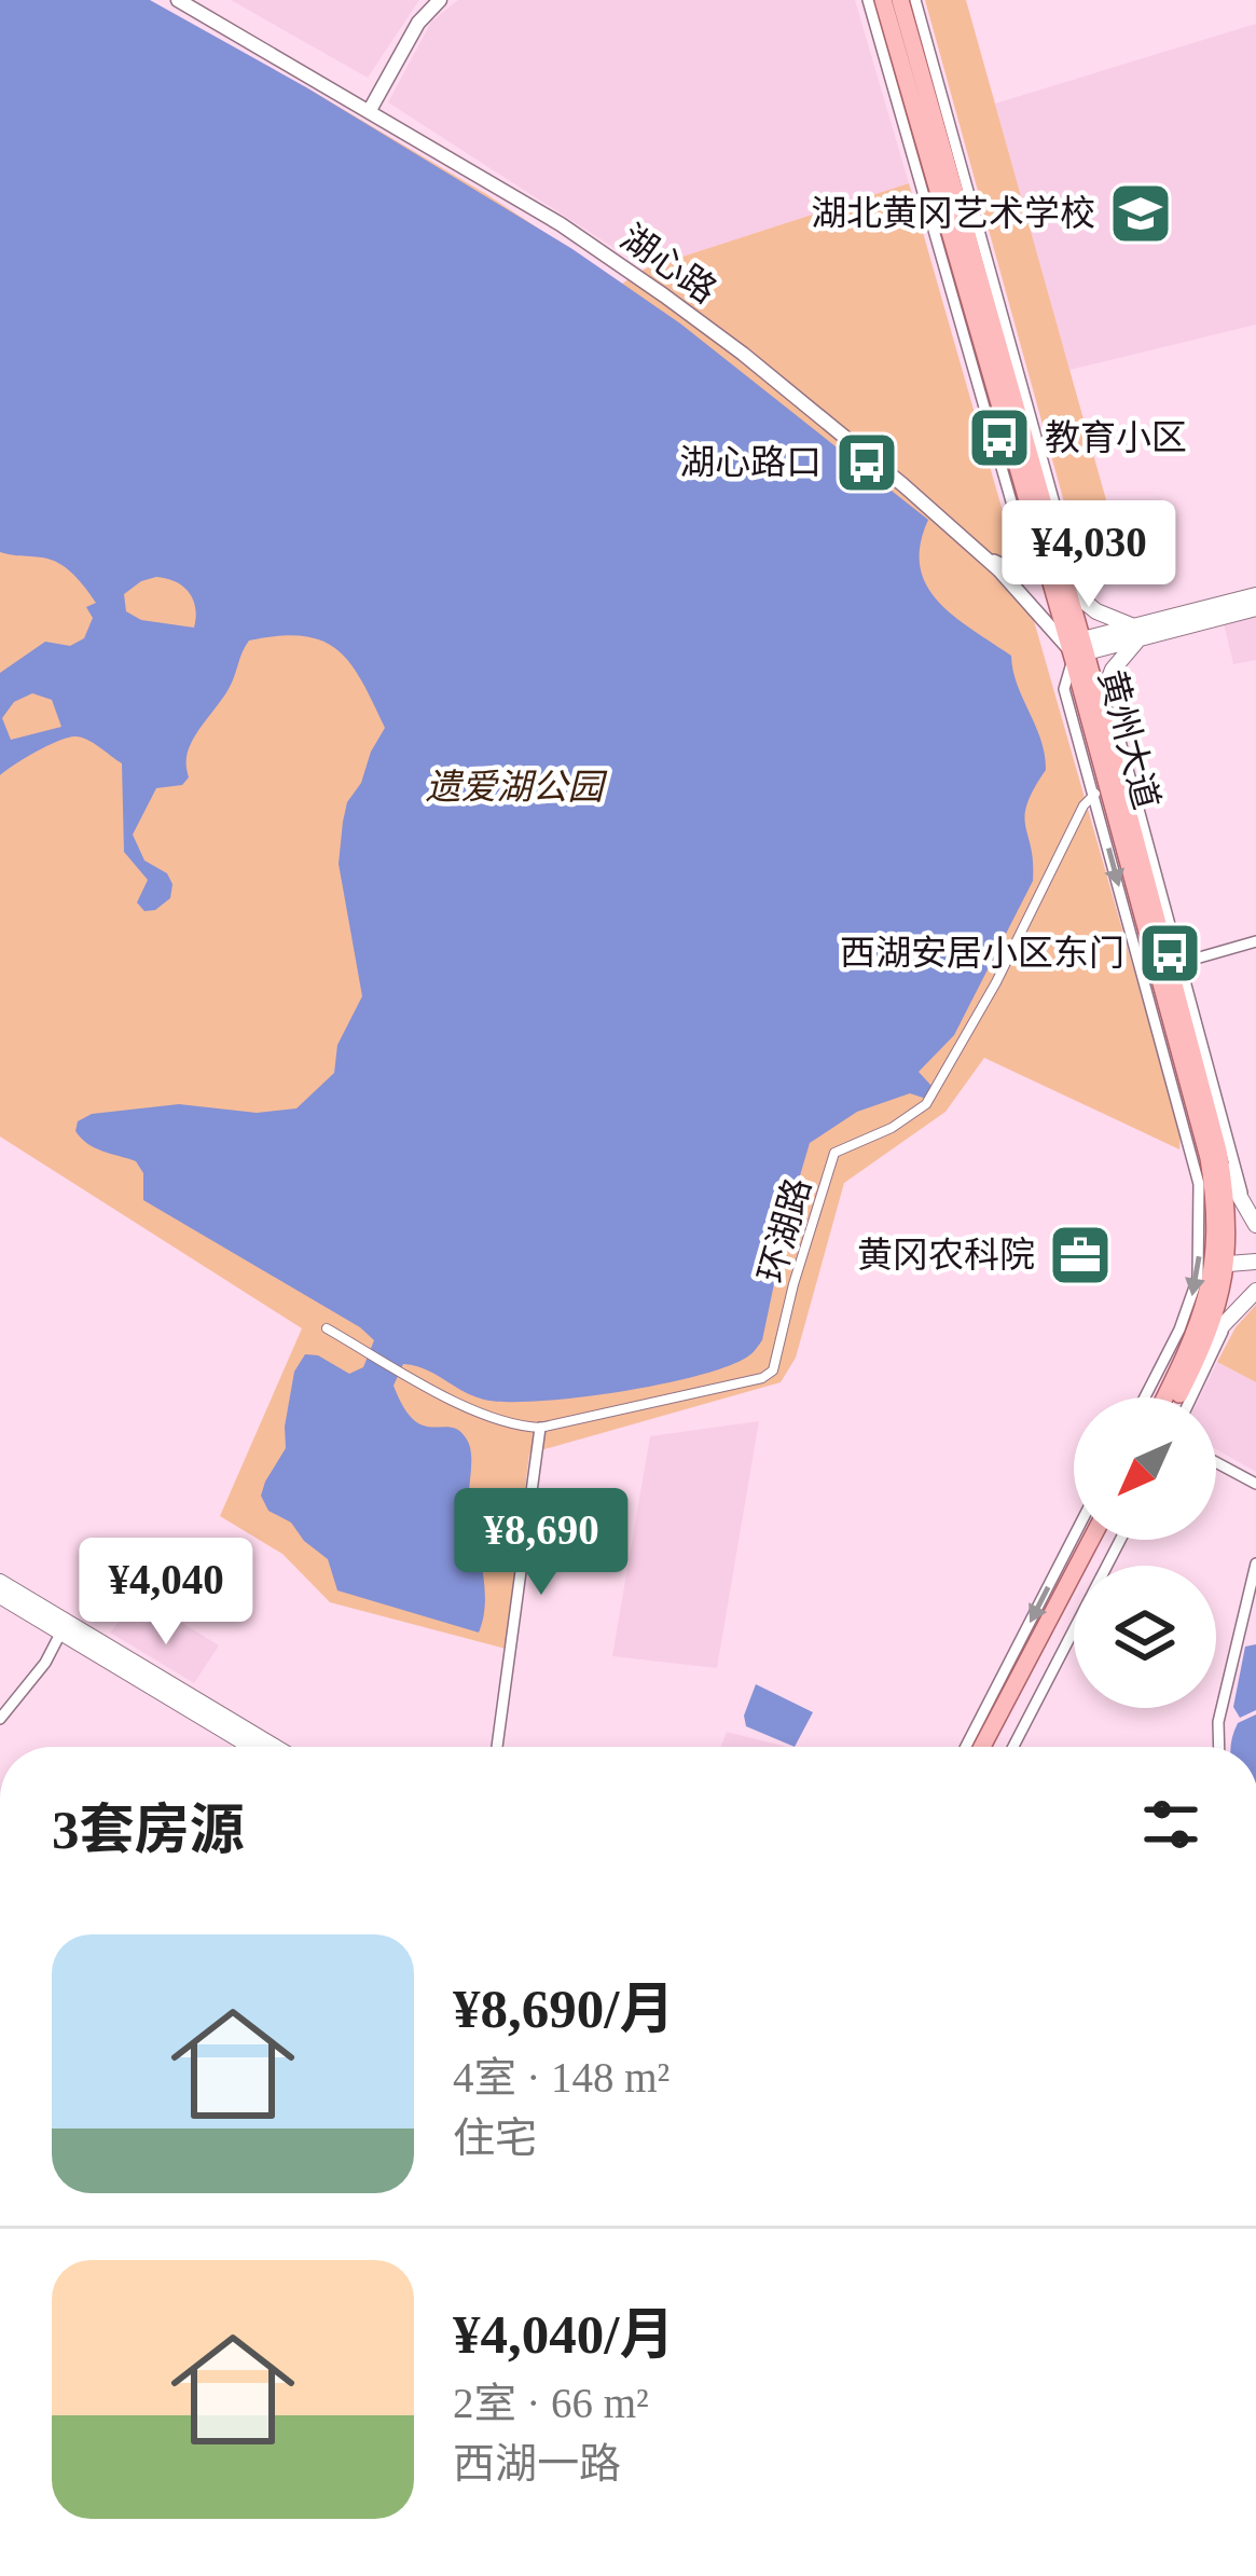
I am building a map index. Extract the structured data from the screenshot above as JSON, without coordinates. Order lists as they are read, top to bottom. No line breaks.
{"streets":{"main road":["黄州大道"],"street":["湖心路","环湖路"]},"crossings":[["湖心路","黄州大道"],["黄州大道","环湖路"]],"parks":["遗爱湖公园"],"places":{"school or university":["湖北黄冈艺术学校"],"bus stop":["教育小区","湖心路口","西湖安居小区东门"],"office":["黄冈农科院"]},"north":"bottom left","page":{"price":["¥4,030","¥8,690","¥4,040"],"heading":"3套房源","list":[{"name":"¥8,690/月","note":"4室 · 148 m² · 住宅"},{"name":"¥4,040/月","note":"2室 · 66 m² · 西湖一路"}]}}
